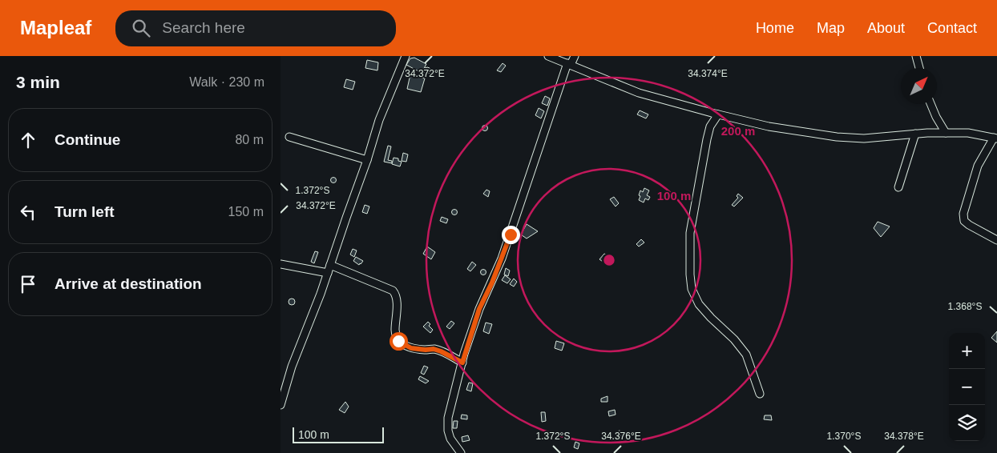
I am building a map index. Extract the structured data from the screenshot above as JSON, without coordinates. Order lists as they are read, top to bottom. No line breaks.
{"scale_bar":"100 m","north":"top right","page":{"header":"Mapleaf","search":"Search here","nav":["Home","Map","About","Contact"],"heading":["3 min","Walk · 230 m"],"list":[["Continue","80 m"],["Turn left","150 m"],"Arrive at destination"],"map_buttons":["+","−"],"scale":"100 m"},"coordinates":["34.372°E","34.374°E","1.372°S","1.368°S","34.376°E","34.378°E","1.370°S"],"rings":["200 m","100 m"]}
